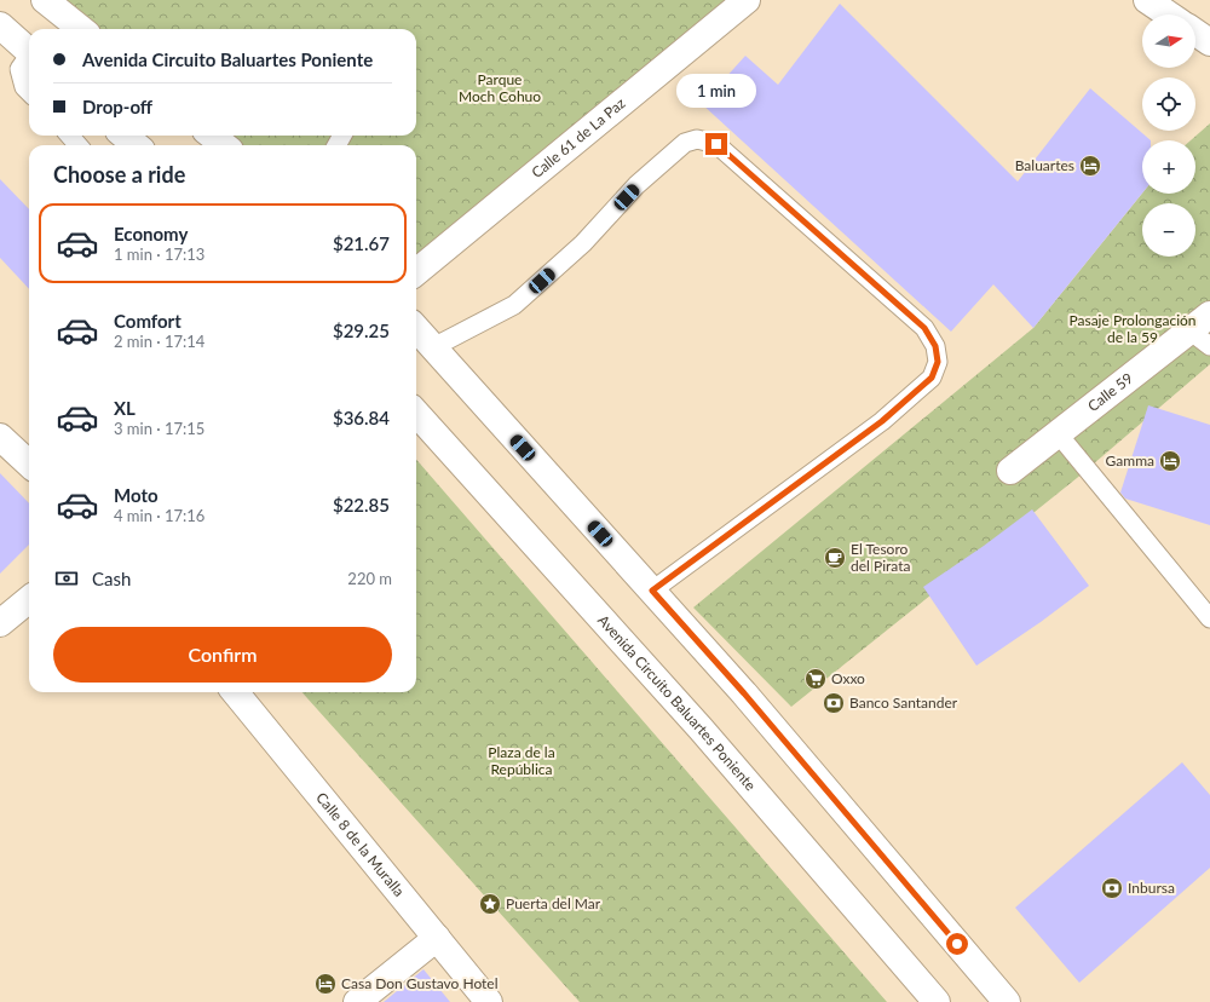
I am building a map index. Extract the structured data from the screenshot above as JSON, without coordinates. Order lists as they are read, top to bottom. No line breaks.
{"streets":{"main road":["Calle 61 de La Paz","Calle 59","Avenida Circuito Baluartes Poniente","Calle 8 de la Muralla"]},"parks":["Parque Moch Cohuo","Pasaje Prolongación de la 59","Plaza de la República"],"places":{"hotel":["Baluartes","Gamma","Casa Don Gustavo Hotel"],"cafe":["El Tesoro del Pirata"],"supermarket":["Oxxo"],"bank":["Banco Santander","Inbursa"],"place":["Puerta del Mar"]},"north":"right","page":{"map_buttons":["+","−"],"banner":["Avenida Circuito Baluartes Poniente","Drop-off"],"bubble":"1 min","heading":"Choose a ride","list":[{"name":"Economy","note":"1 min · 17:13","value":"$21.67"},{"name":"Comfort","note":"2 min · 17:14","value":"$29.25"},{"name":"XL","note":"3 min · 17:15","value":"$36.84"},{"name":"Moto","note":"4 min · 17:16","value":"$22.85"}],"pay":["Cash","220 m"],"buttons":"Confirm"}}
